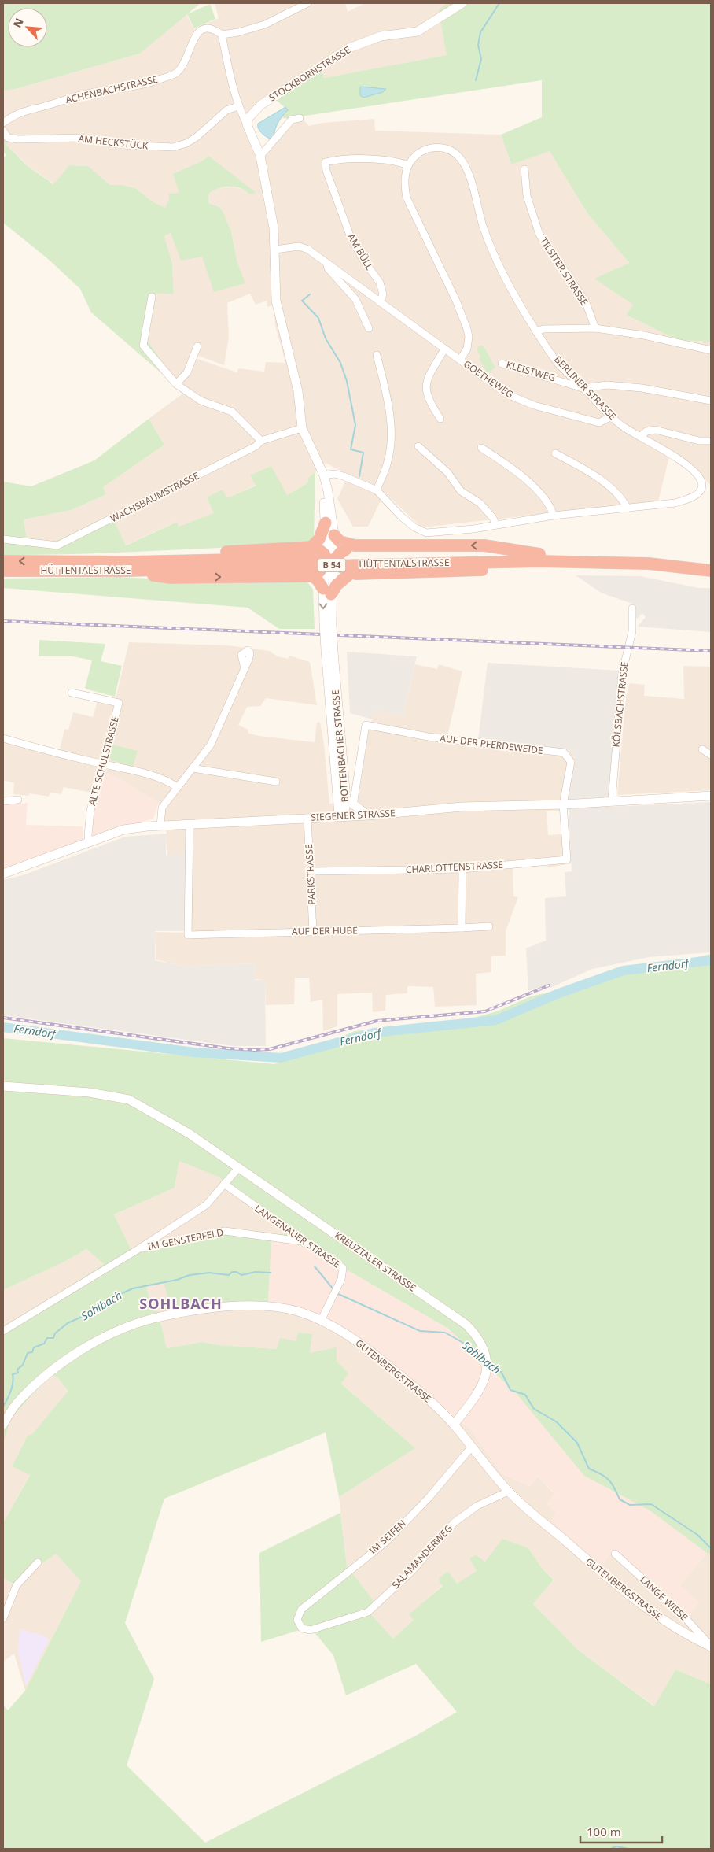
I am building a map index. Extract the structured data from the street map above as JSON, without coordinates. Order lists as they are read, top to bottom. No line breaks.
{"streets":{"highway":["HÜTTENTALSTRASSE","B 54"],"street":["STOCKBORNSTRASSE","ACHENBACHSTRASSE","AM HECKSTÜCK","AM BÜLL","TILSITER STRASSE","KLEISTWEG","GOETHEWEG","BERLINER STRASSE","WACHSBAUMSTRASSE","KÖLSBACHSTRASSE","AUF DER PFERDEWEIDE","BOTTENBACHER STRASSE","ALTE SCHULSTRASSE","SIEGENER STRASSE","CHARLOTTENSTRASSE","PARKSTRASSE","AUF DER HUBE","LANGENAUER STRASSE","IM GENSTERFELD","KREUZTALER STRASSE","GUTENBERGSTRASSE","IM SEIFEN","SALAMANDERWEG","LANGE WIESE"]},"crossings":[["STOCKBORNSTRASSE","BOTTENBACHER STRASSE"],["ACHENBACHSTRASSE","BOTTENBACHER STRASSE"],["AM HECKSTÜCK","BOTTENBACHER STRASSE"],["AM BÜLL","GOETHEWEG"],["AM BÜLL","BERLINER STRASSE"],["KLEISTWEG","BERLINER STRASSE"],["GOETHEWEG","BERLINER STRASSE"],["BERLINER STRASSE","BOTTENBACHER STRASSE"],["WACHSBAUMSTRASSE","BOTTENBACHER STRASSE"],["KÖLSBACHSTRASSE","SIEGENER STRASSE"],["AUF DER PFERDEWEIDE","BOTTENBACHER STRASSE"],["AUF DER PFERDEWEIDE","SIEGENER STRASSE"],["AUF DER PFERDEWEIDE","CHARLOTTENSTRASSE"],["BOTTENBACHER STRASSE","SIEGENER STRASSE"],["ALTE SCHULSTRASSE","SIEGENER STRASSE"],["SIEGENER STRASSE","CHARLOTTENSTRASSE"],["SIEGENER STRASSE","PARKSTRASSE"],["SIEGENER STRASSE","AUF DER HUBE"],["CHARLOTTENSTRASSE","PARKSTRASSE"],["PARKSTRASSE","AUF DER HUBE"],["LANGENAUER STRASSE","IM GENSTERFELD"],["LANGENAUER STRASSE","GUTENBERGSTRASSE"],["IM GENSTERFELD","KREUZTALER STRASSE"],["KREUZTALER STRASSE","GUTENBERGSTRASSE"],["GUTENBERGSTRASSE","IM SEIFEN"],["GUTENBERGSTRASSE","SALAMANDERWEG"],["GUTENBERGSTRASSE","LANGE WIESE"],["IM SEIFEN","SALAMANDERWEG"]],"districts":["SOHLBACH"],"water":["Ferndorf","Sohlbach"],"scale_bar":"100 m","north":"top left"}
